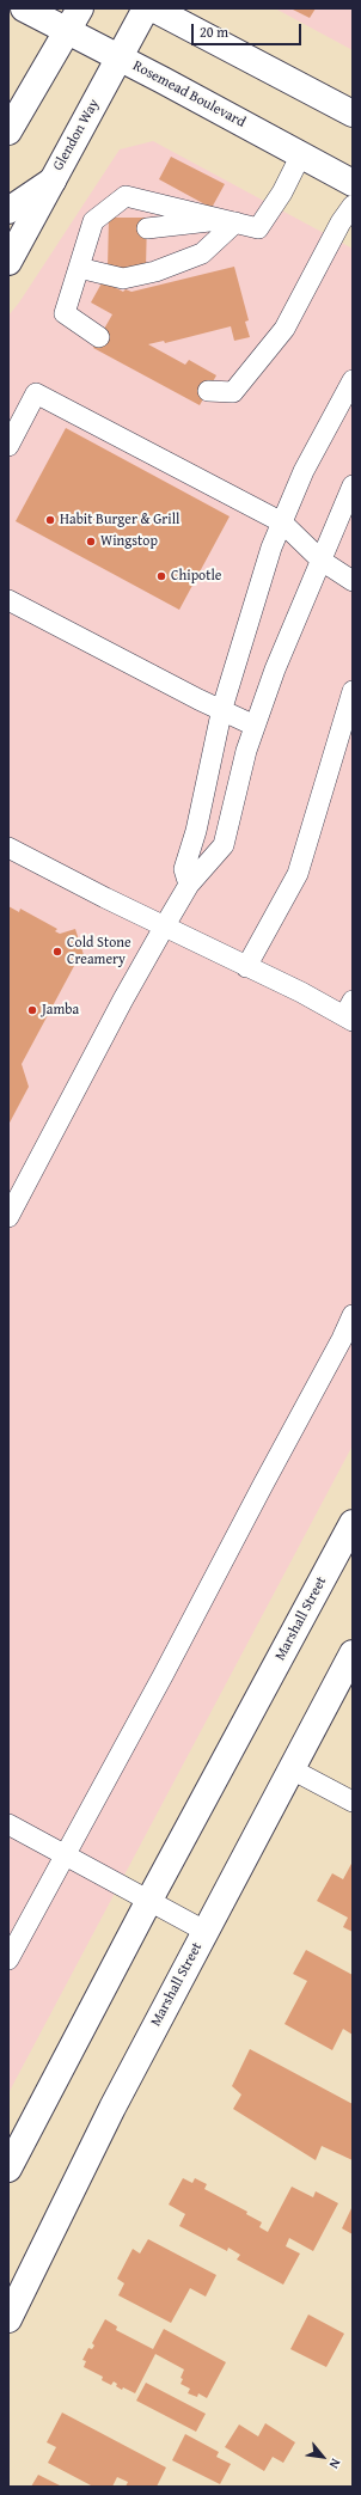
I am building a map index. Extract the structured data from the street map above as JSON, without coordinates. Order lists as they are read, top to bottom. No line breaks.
{"streets":{"main road":["Rosemead Boulevard","Glendon Way","Marshall Street"]},"crossings":[["Rosemead Boulevard","Glendon Way"]],"places":["Habit Burger & Grill","Wingstop","Chipotle","Cold Stone Creamery","Jamba"],"scale_bar":"20 m","north":"bottom right"}
